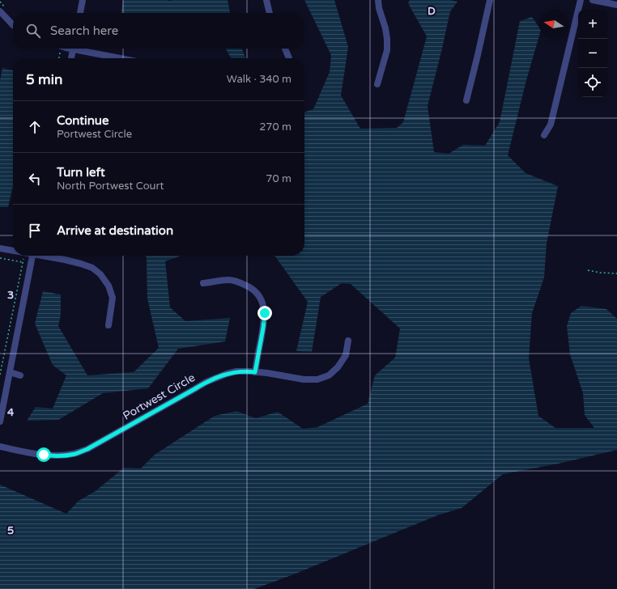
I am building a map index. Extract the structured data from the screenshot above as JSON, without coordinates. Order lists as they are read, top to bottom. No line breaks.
{"streets":{"street":["Portwest Circle"]},"north":"left","page":{"map_buttons":["+","−"],"search":"Search here","heading":["5 min","Walk · 340 m"],"list":[["Continue","Portwest Circle","270 m"],["Turn left","North Portwest Court","70 m"],"Arrive at destination"]},"grid":{"columns":["D"],"rows":["3","4","5"]}}
